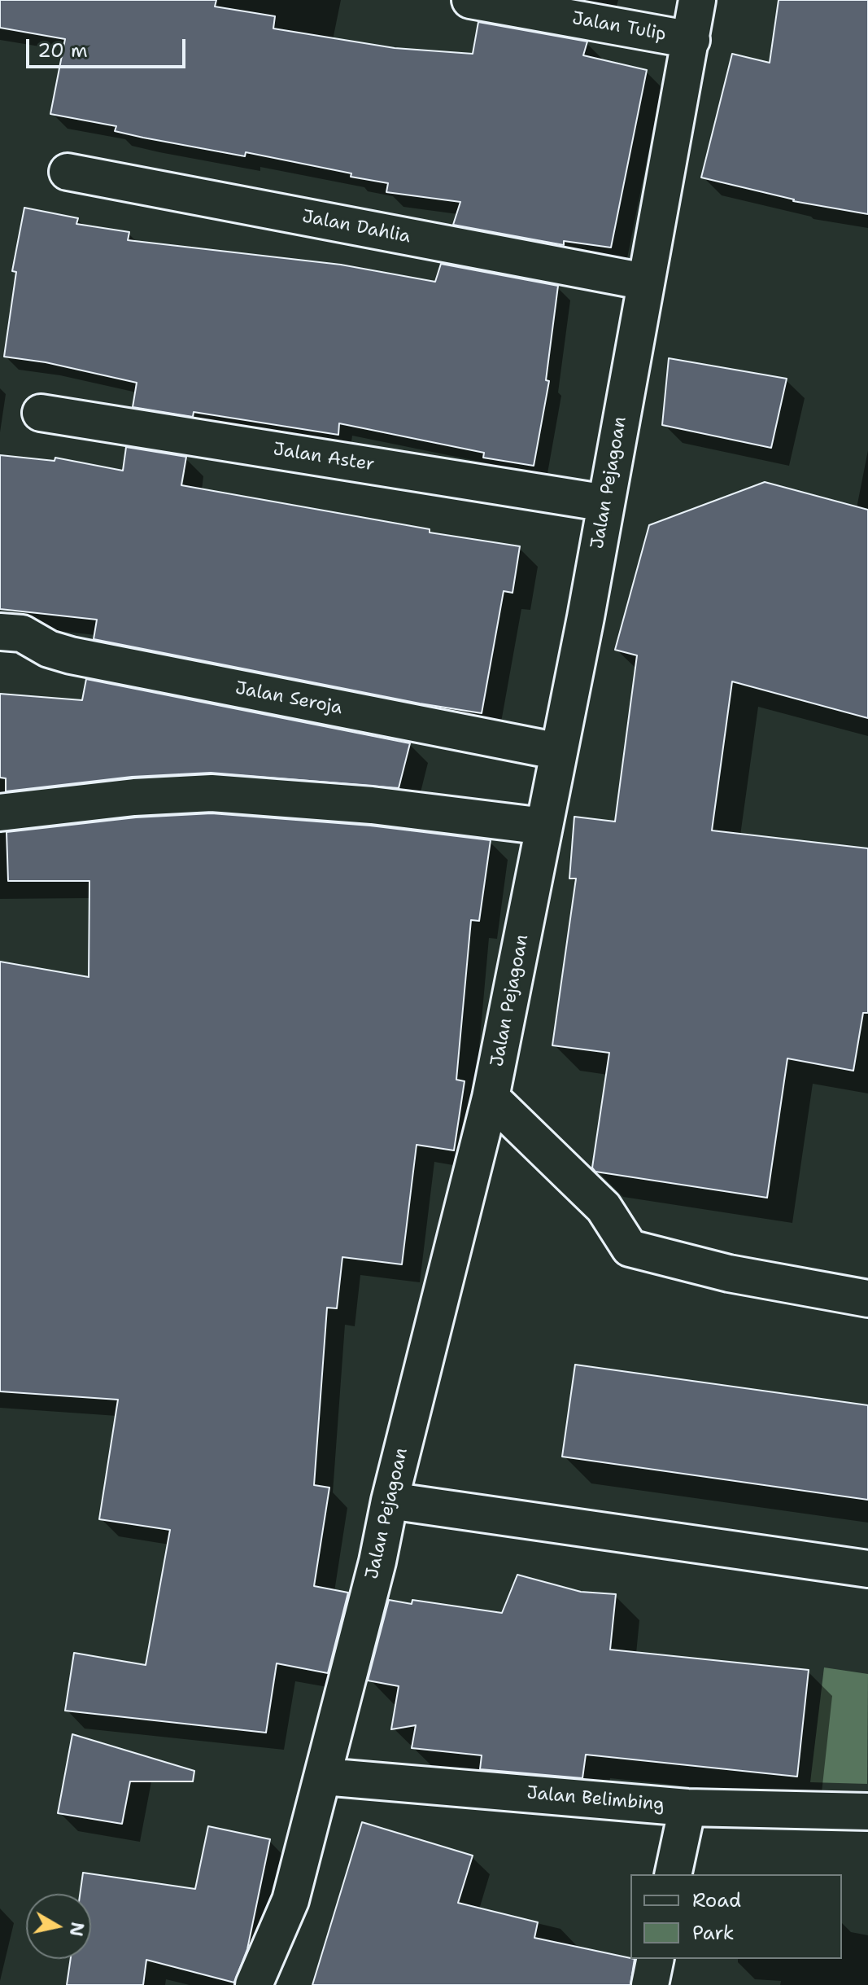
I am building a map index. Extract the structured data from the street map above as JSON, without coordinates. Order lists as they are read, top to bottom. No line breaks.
{"streets":{"street":["Jalan Tulip","Jalan Dahlia","Jalan Aster","Jalan Pejagoan","Jalan Seroja","Jalan Belimbing"]},"crossings":[["Jalan Tulip","Jalan Pejagoan"],["Jalan Dahlia","Jalan Pejagoan"],["Jalan Aster","Jalan Pejagoan"],["Jalan Pejagoan","Jalan Seroja"],["Jalan Pejagoan","Jalan Belimbing"]],"legend":["Road","Park"],"scale_bar":"20 m","north":"right"}
